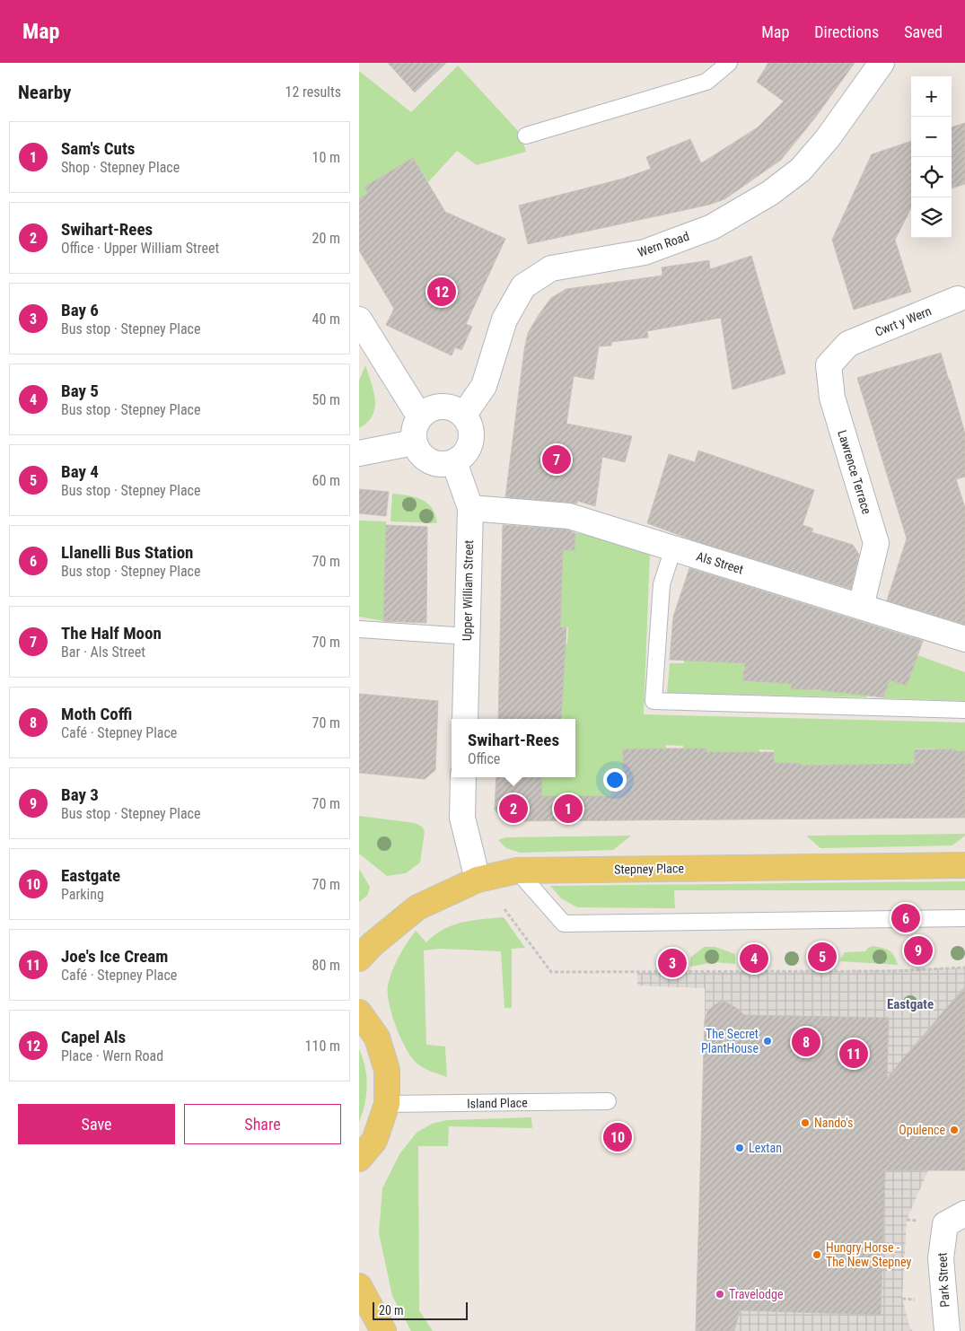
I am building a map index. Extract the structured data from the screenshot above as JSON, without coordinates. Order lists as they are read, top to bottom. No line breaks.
{"streets":{"main road":["Stepney Place"],"street":["Wern Road","Cwrt y Wern","Lawrence Terrace","Als Street","Upper William Street","Park Street"],"lane":["Island Place"]},"crossings":[["Wern Road","Upper William Street"],["Cwrt y Wern","Lawrence Terrace"],["Lawrence Terrace","Als Street"],["Als Street","Upper William Street"]],"districts":["Eastgate"],"places":["The Secret PlantHouse","Nando's","Opulence","Lextan","Hungry Horse - The New Stepney","Travelodge"],"scale_bar":"20 m","page":{"header":"Map","nav":["Map","Directions","Saved"],"heading":["Nearby","12 results"],"map_buttons":["+","−"],"list":[{"mark":"1","name":"Sam's Cuts","note":"Shop · Stepney Place","value":"10 m"},{"mark":"2","name":"Swihart-Rees","note":"Office · Upper William Street","value":"20 m"},{"mark":"3","name":"Bay 6","note":"Bus stop · Stepney Place","value":"40 m"},{"mark":"4","name":"Bay 5","note":"Bus stop · Stepney Place","value":"50 m"},{"mark":"5","name":"Bay 4","note":"Bus stop · Stepney Place","value":"60 m"},{"mark":"6","name":"Llanelli Bus Station","note":"Bus stop · Stepney Place","value":"70 m"},{"mark":"7","name":"The Half Moon","note":"Bar · Als Street","value":"70 m"},{"mark":"8","name":"Moth Coffi","note":"Café · Stepney Place","value":"70 m"},{"mark":"9","name":"Bay 3","note":"Bus stop · Stepney Place","value":"70 m"},{"mark":"10","name":"Eastgate","note":"Parking","value":"70 m"},{"mark":"11","name":"Joe's Ice Cream","note":"Café · Stepney Place","value":"80 m"},{"mark":"12","name":"Capel Als","note":"Place · Wern Road","value":"110 m"}],"pins":["12","7","1","2","6","9","5","4","3","8","11","10"],"popup":["Swihart-Rees","Office"],"buttons":["Save","Share"],"scale":"20 m"}}
